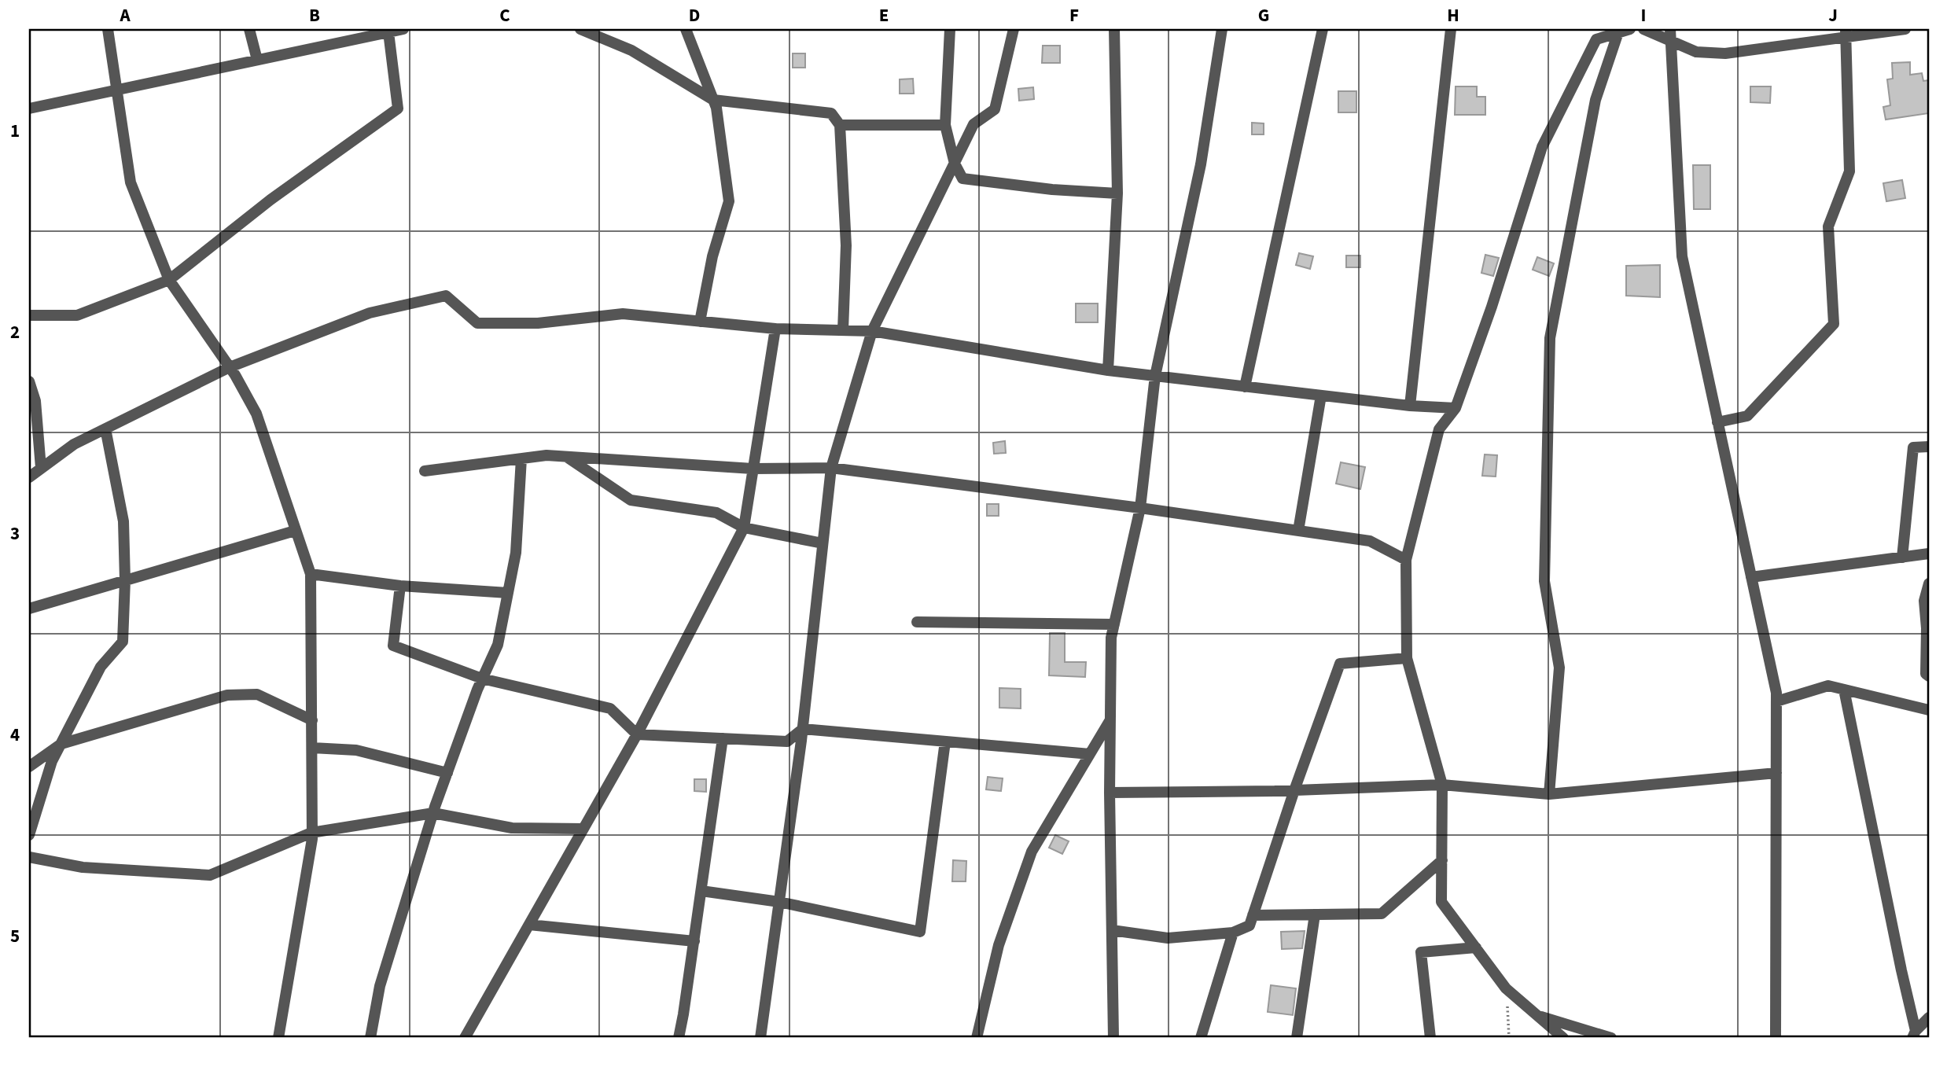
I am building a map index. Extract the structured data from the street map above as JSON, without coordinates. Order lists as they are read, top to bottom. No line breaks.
{"grid":{"columns":["A","B","C","D","E","F","G","H","I","J"],"rows":["1","2","3","4","5"]}}
